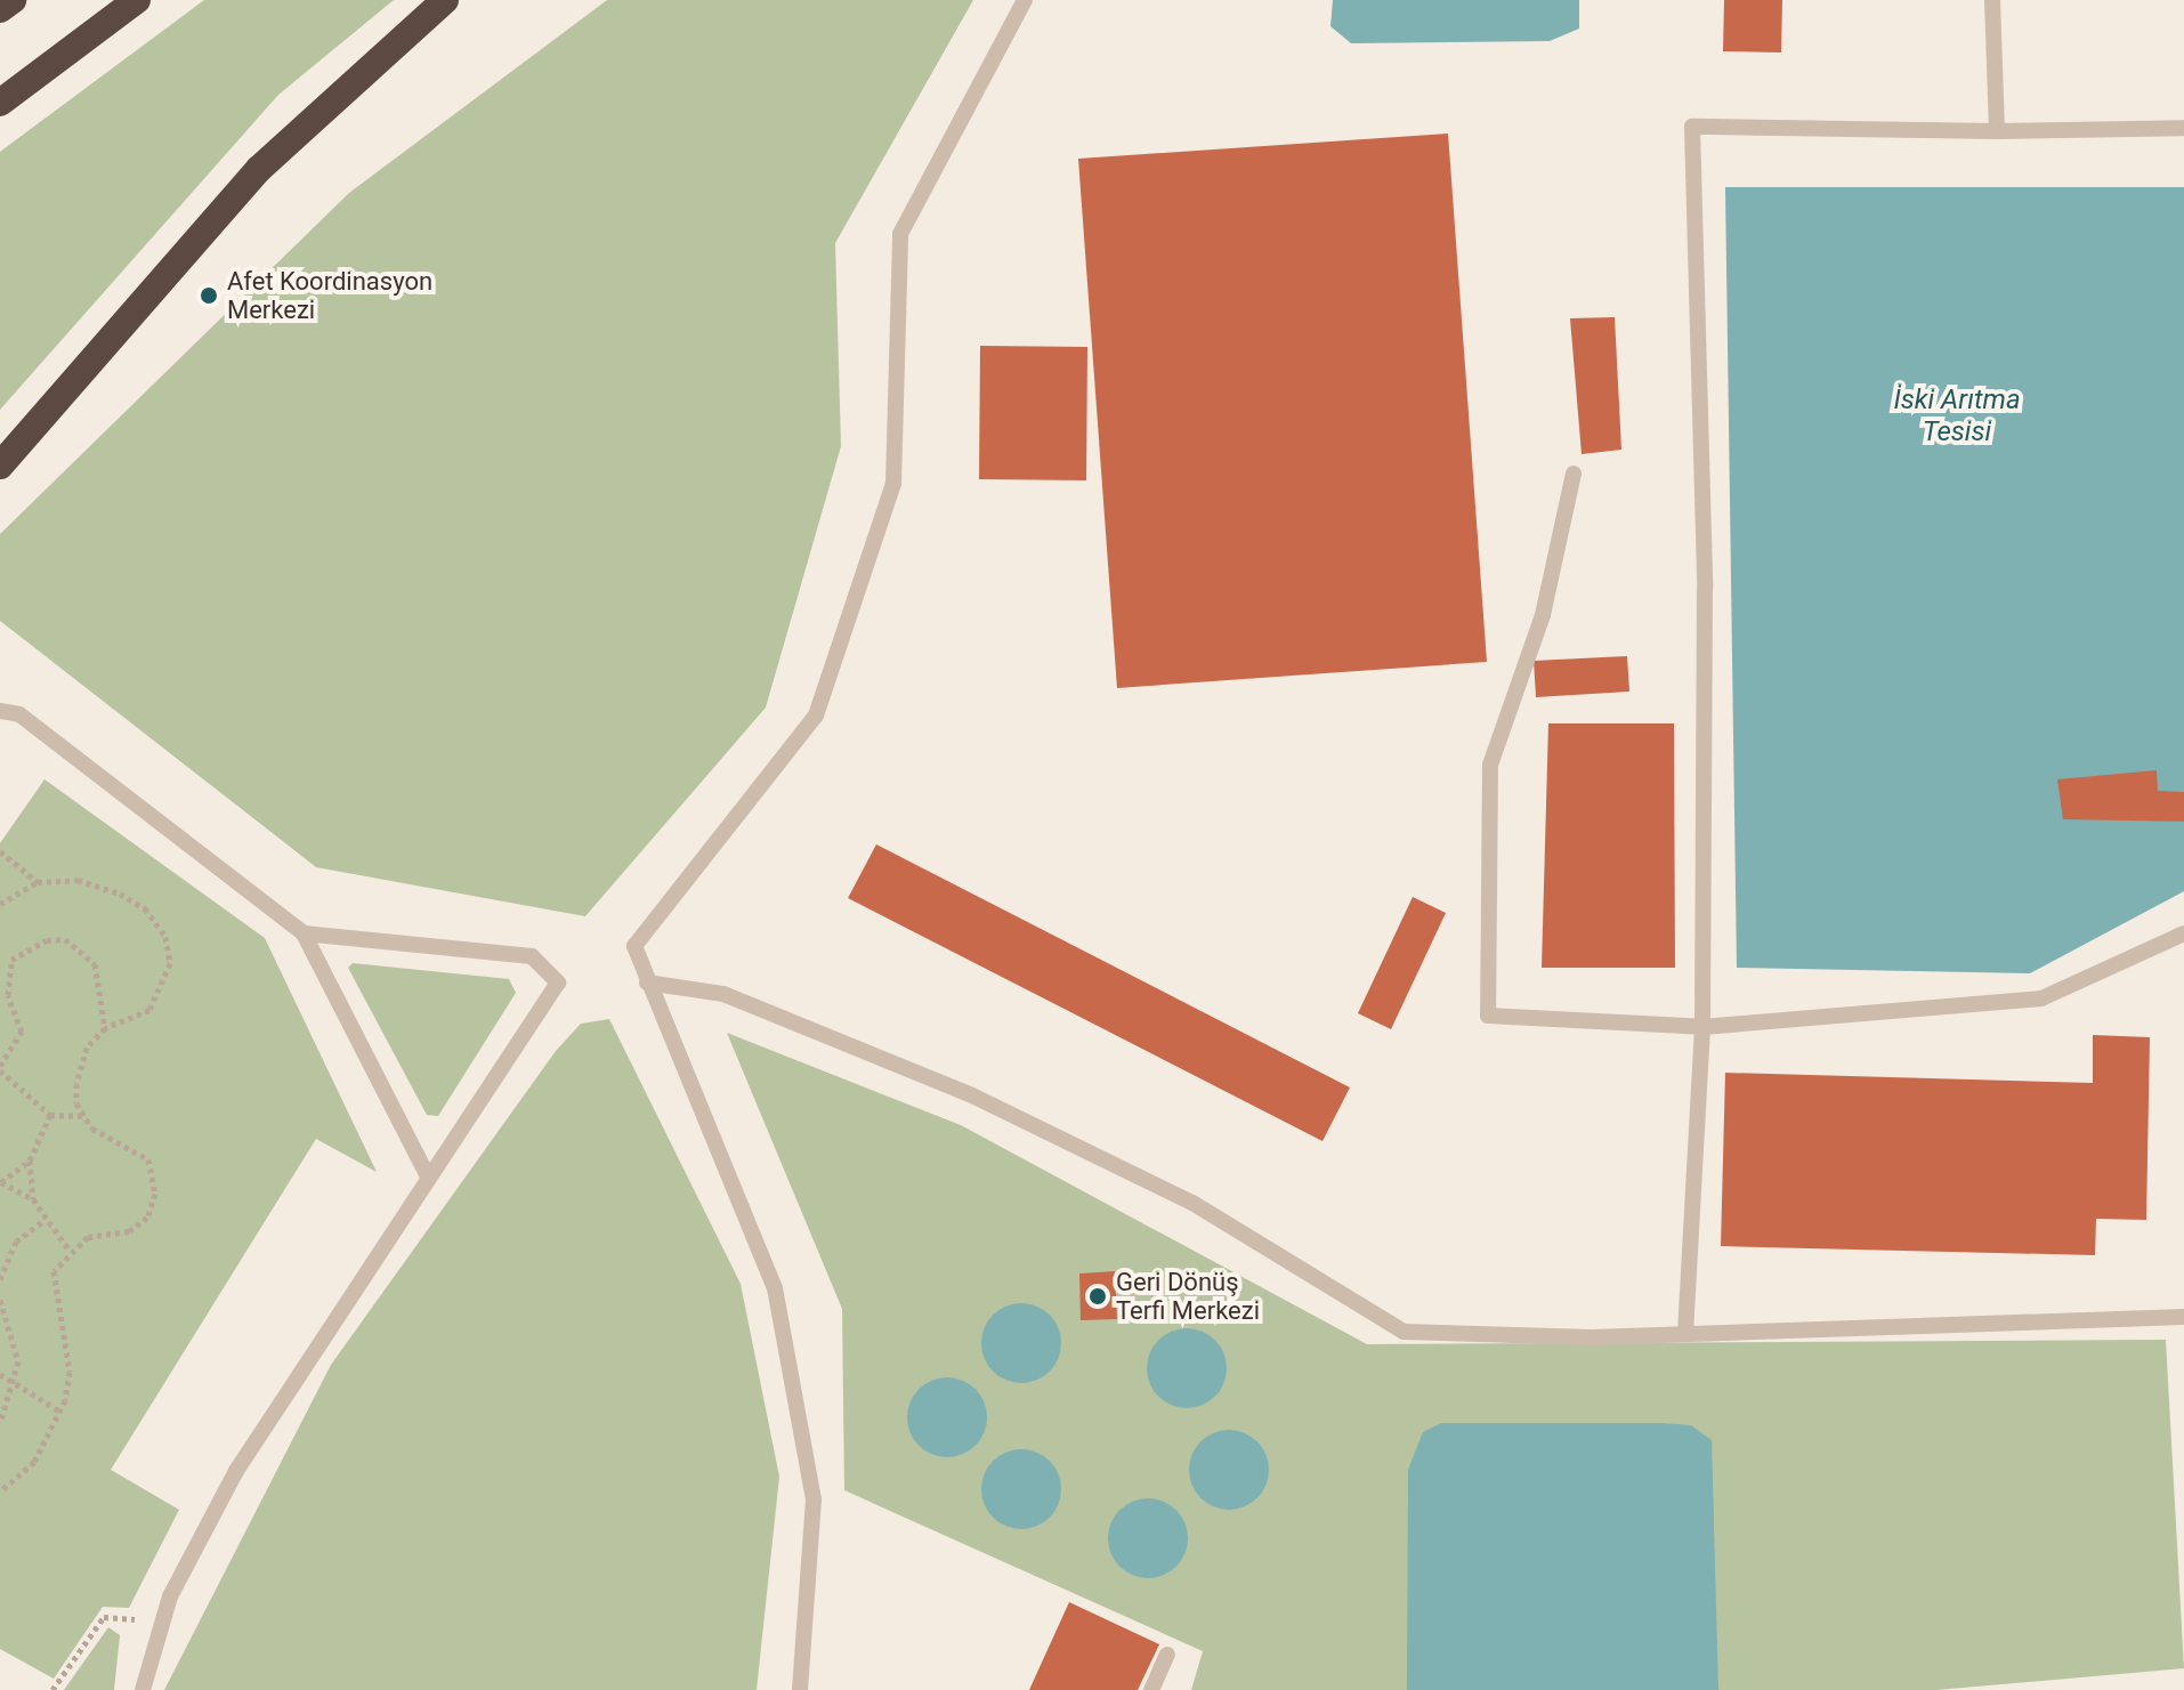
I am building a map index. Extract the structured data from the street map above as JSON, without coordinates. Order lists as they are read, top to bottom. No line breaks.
{"water":["İski Arıtma Tesisi"],"places":["Afet Koordinasyon Merkezi","Geri Dönüş Terfi Merkezi"]}
